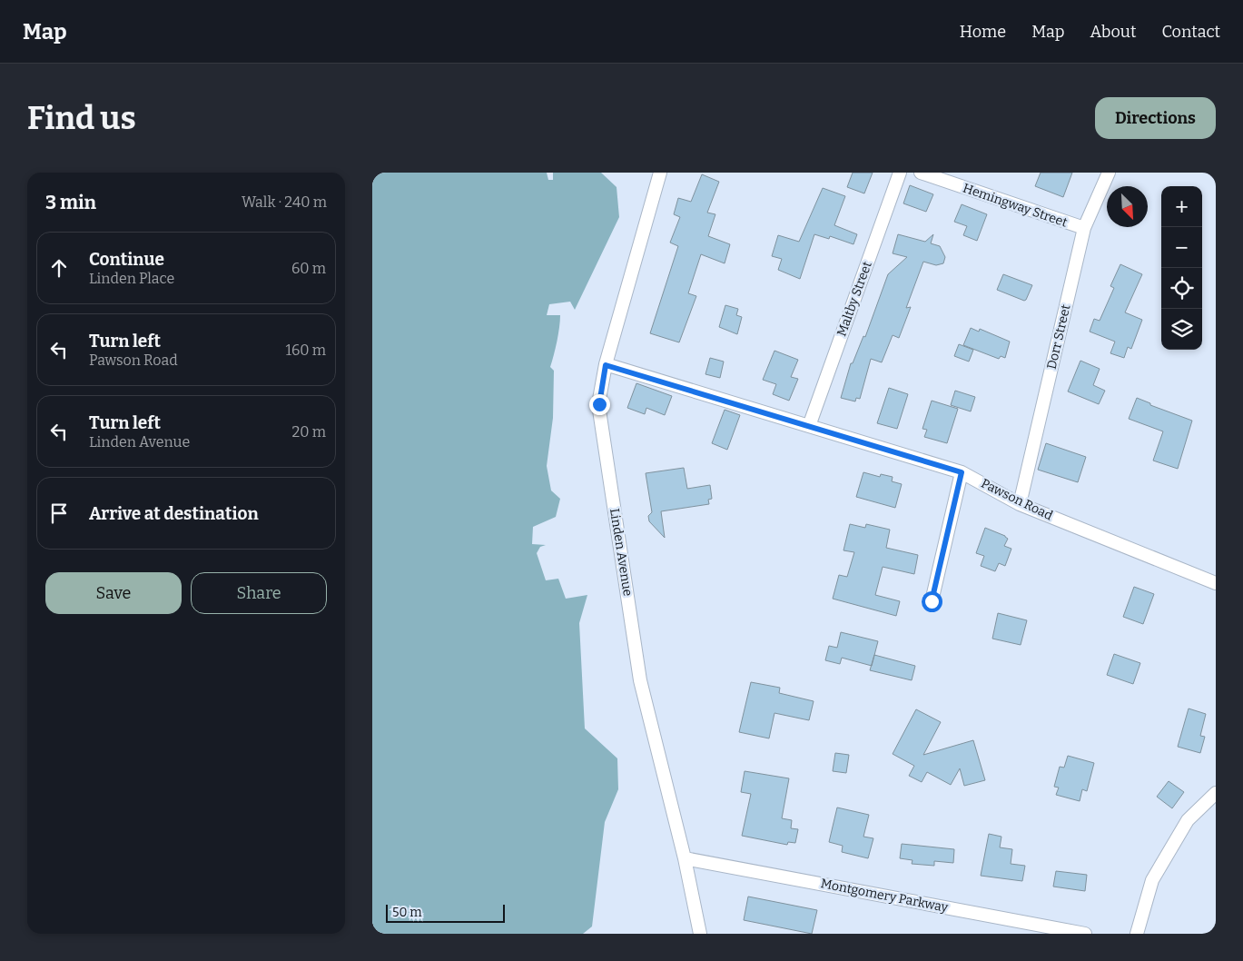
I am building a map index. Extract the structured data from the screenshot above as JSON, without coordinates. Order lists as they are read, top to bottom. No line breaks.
{"streets":{"street":["Hemingway Street","Maltby Street","Dorr Street","Pawson Road","Linden Avenue","Montgomery Parkway"]},"crossings":[["Hemingway Street","Dorr Street"],["Maltby Street","Pawson Road"],["Dorr Street","Pawson Road"],["Pawson Road","Linden Avenue"],["Linden Avenue","Montgomery Parkway"]],"scale_bar":"50 m","north":"bottom right","page":{"header":"Map","nav":["Home","Map","About","Contact"],"buttons":["Directions",["Save","Share"]],"title":"Find us","heading":["3 min","Walk · 240 m"],"map_buttons":["+","−"],"list":[["Continue","Linden Place","60 m"],["Turn left","Pawson Road","160 m"],["Turn left","Linden Avenue","20 m"],"Arrive at destination"],"scale":"50 m"}}
